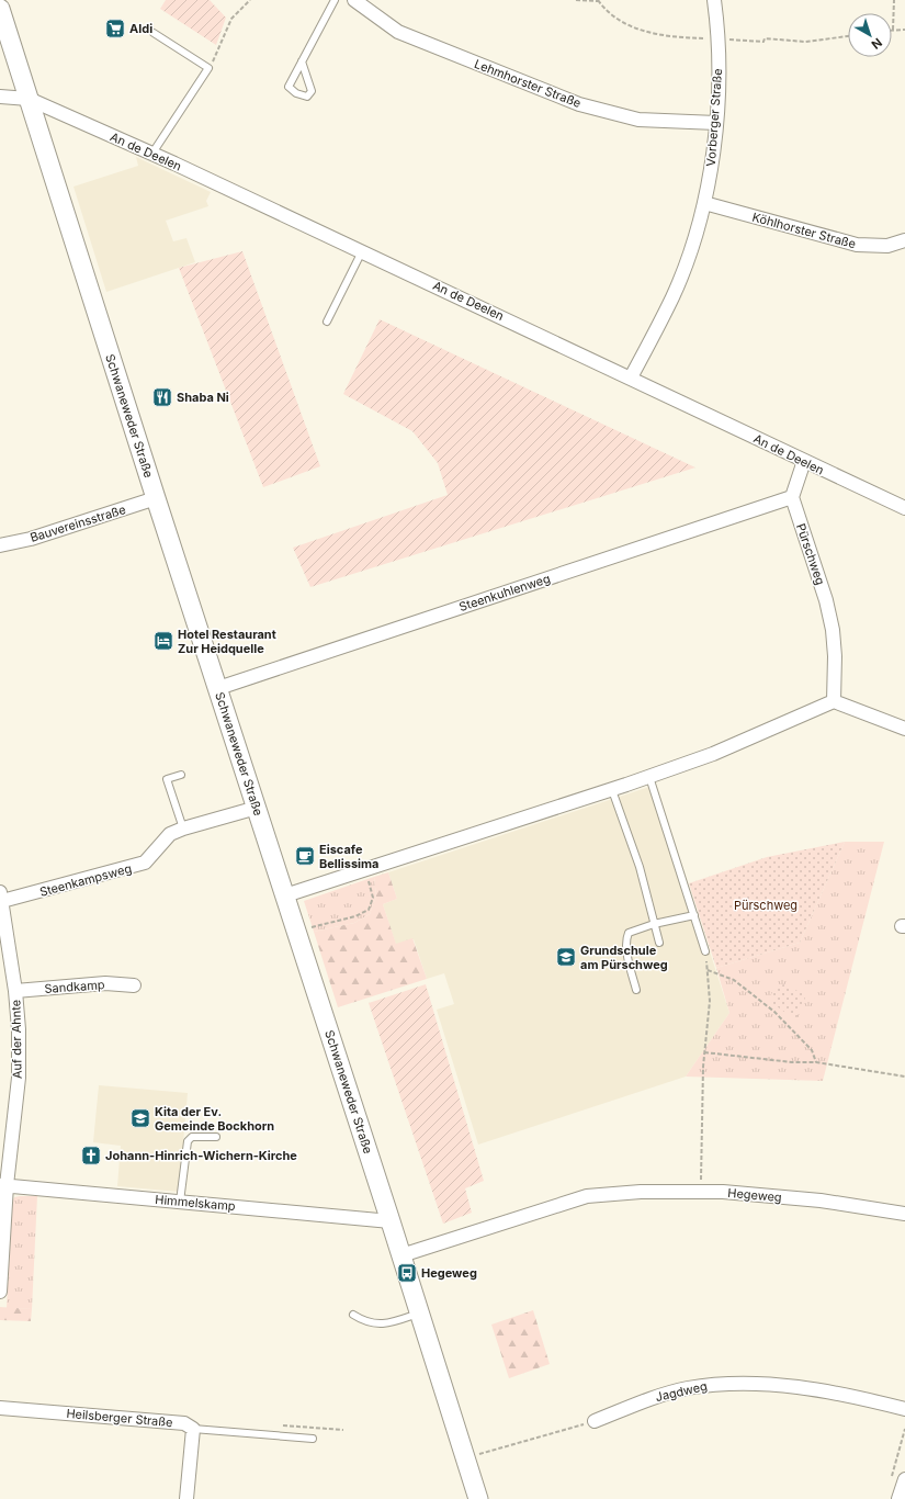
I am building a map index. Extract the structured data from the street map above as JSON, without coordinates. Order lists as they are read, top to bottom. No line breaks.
{"streets":{"main road":["Schwaneweder Straße"],"street":["Lehmhorster Straße","Vorberger Straße","An de Deelen","Köhlhorster Straße","Bauvereinsstraße","Pürschweg","Steenkuhlenweg","Steenkampsweg","Sandkamp","Auf der Ahnte","Hegeweg","Himmelskamp","Jagdweg","Heilsberger Straße"]},"crossings":[["Lehmhorster Straße","Vorberger Straße"],["Vorberger Straße","An de Deelen"],["Vorberger Straße","Köhlhorster Straße"],["An de Deelen","Schwaneweder Straße"],["Schwaneweder Straße","Bauvereinsstraße"],["Schwaneweder Straße","Steenkuhlenweg"],["Schwaneweder Straße","Steenkampsweg"],["Schwaneweder Straße","Hegeweg"],["Schwaneweder Straße","Himmelskamp"],["Pürschweg","Steenkuhlenweg"],["Steenkampsweg","Auf der Ahnte"],["Sandkamp","Auf der Ahnte"],["Auf der Ahnte","Himmelskamp"]],"parks":["Pürschweg"],"places":{"supermarket":["Aldi"],"restaurant":["Shaba Ni"],"hotel":["Hotel Restaurant Zur Heidquelle"],"cafe":["Eiscafe Bellissima"],"school or university":["Grundschule am Pürschweg","Kita der Ev. Gemeinde Bockhorn"],"church":["Johann-Hinrich-Wichern-Kirche"],"bus stop":["Hegeweg"]},"north":"bottom right"}
